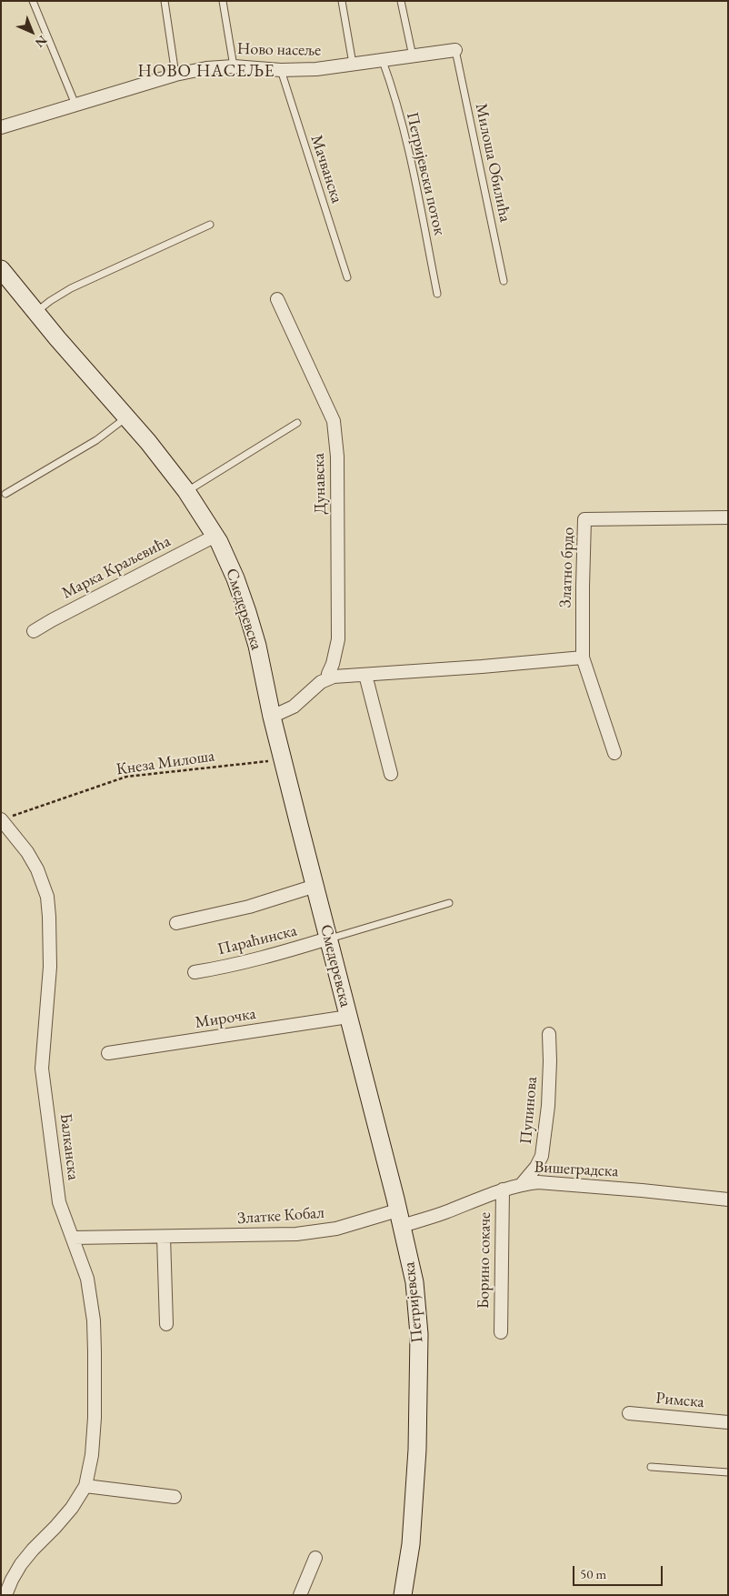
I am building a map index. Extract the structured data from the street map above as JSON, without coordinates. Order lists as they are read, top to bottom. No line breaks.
{"streets":{"main road":["Смедеревска","Петријевска"],"street":["Ново насеље","Дунавска","Марка Краљевића","Златно брдо","Параћинска","Мирочка","Пупинова","Балканска","Вишеградска","Златке Кобал","Борино сокаче","Римска"],"lane":["Милоша Обилића","Мачванска","Петријевски поток"],"path":["Кнеза Милоша"]},"crossings":[["Ново насеље","Милоша Обилића"],["Ново насеље","Мачванска"],["Ново насеље","Петријевски поток"],["Марка Краљевића","Смедеревска"],["Смедеревска","Кнеза Милоша"],["Смедеревска","Параћинска"],["Смедеревска","Мирочка"],["Смедеревска","Петријевска"],["Кнеза Милоша","Балканска"],["Мирочка","Петријевска"],["Пупинова","Вишеградска"],["Балканска","Златке Кобал"],["Вишеградска","Златке Кобал"],["Вишеградска","Борино сокаче"],["Вишеградска","Петријевска"],["Златке Кобал","Петријевска"]],"districts":["НОВО НАСЕЉЕ"],"scale_bar":"50 m","north":"bottom right"}
